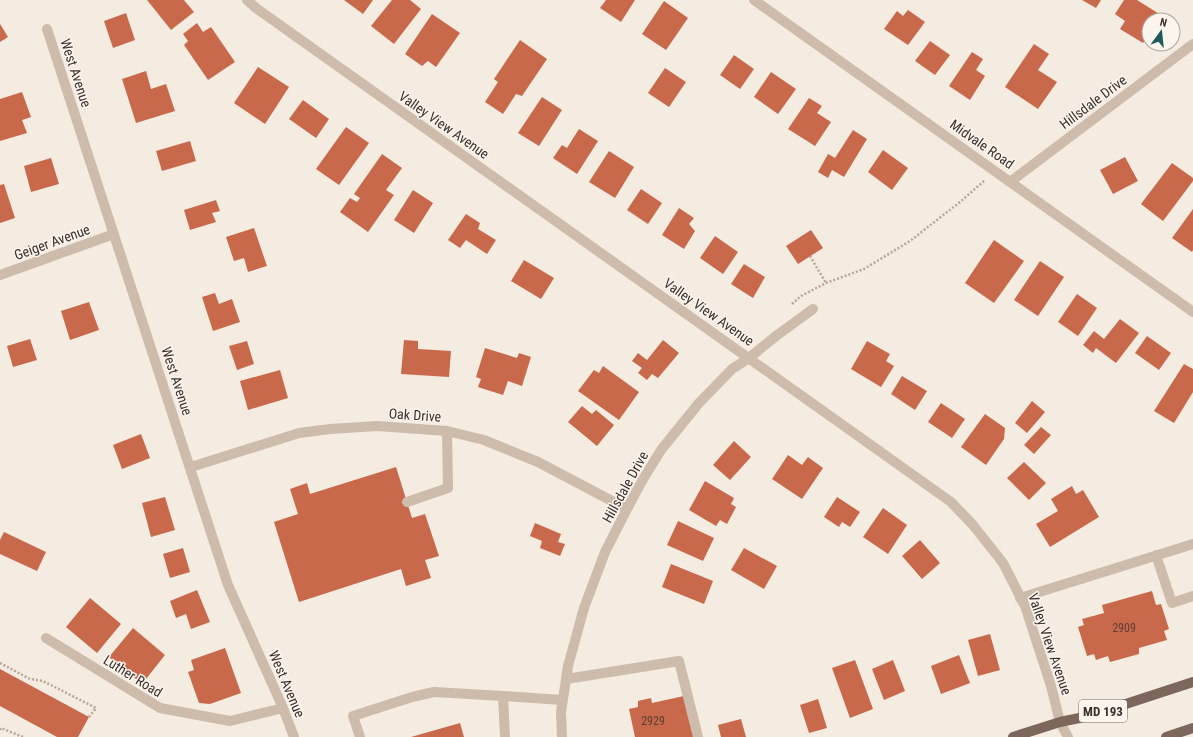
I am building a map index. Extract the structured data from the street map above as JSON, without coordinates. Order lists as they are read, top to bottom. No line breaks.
{"streets":{"main road":["MD 193"],"street":["West Avenue","Hillsdale Drive","Valley View Avenue","Midvale Road","Geiger Avenue","Oak Drive","Luther Road"]},"crossings":[["West Avenue","Geiger Avenue"],["West Avenue","Oak Drive"],["West Avenue","Luther Road"],["Hillsdale Drive","Valley View Avenue"],["Hillsdale Drive","Midvale Road"],["Hillsdale Drive","Oak Drive"],["Valley View Avenue","MD 193"]],"house_numbers":["2909","2929"],"north":"top"}
